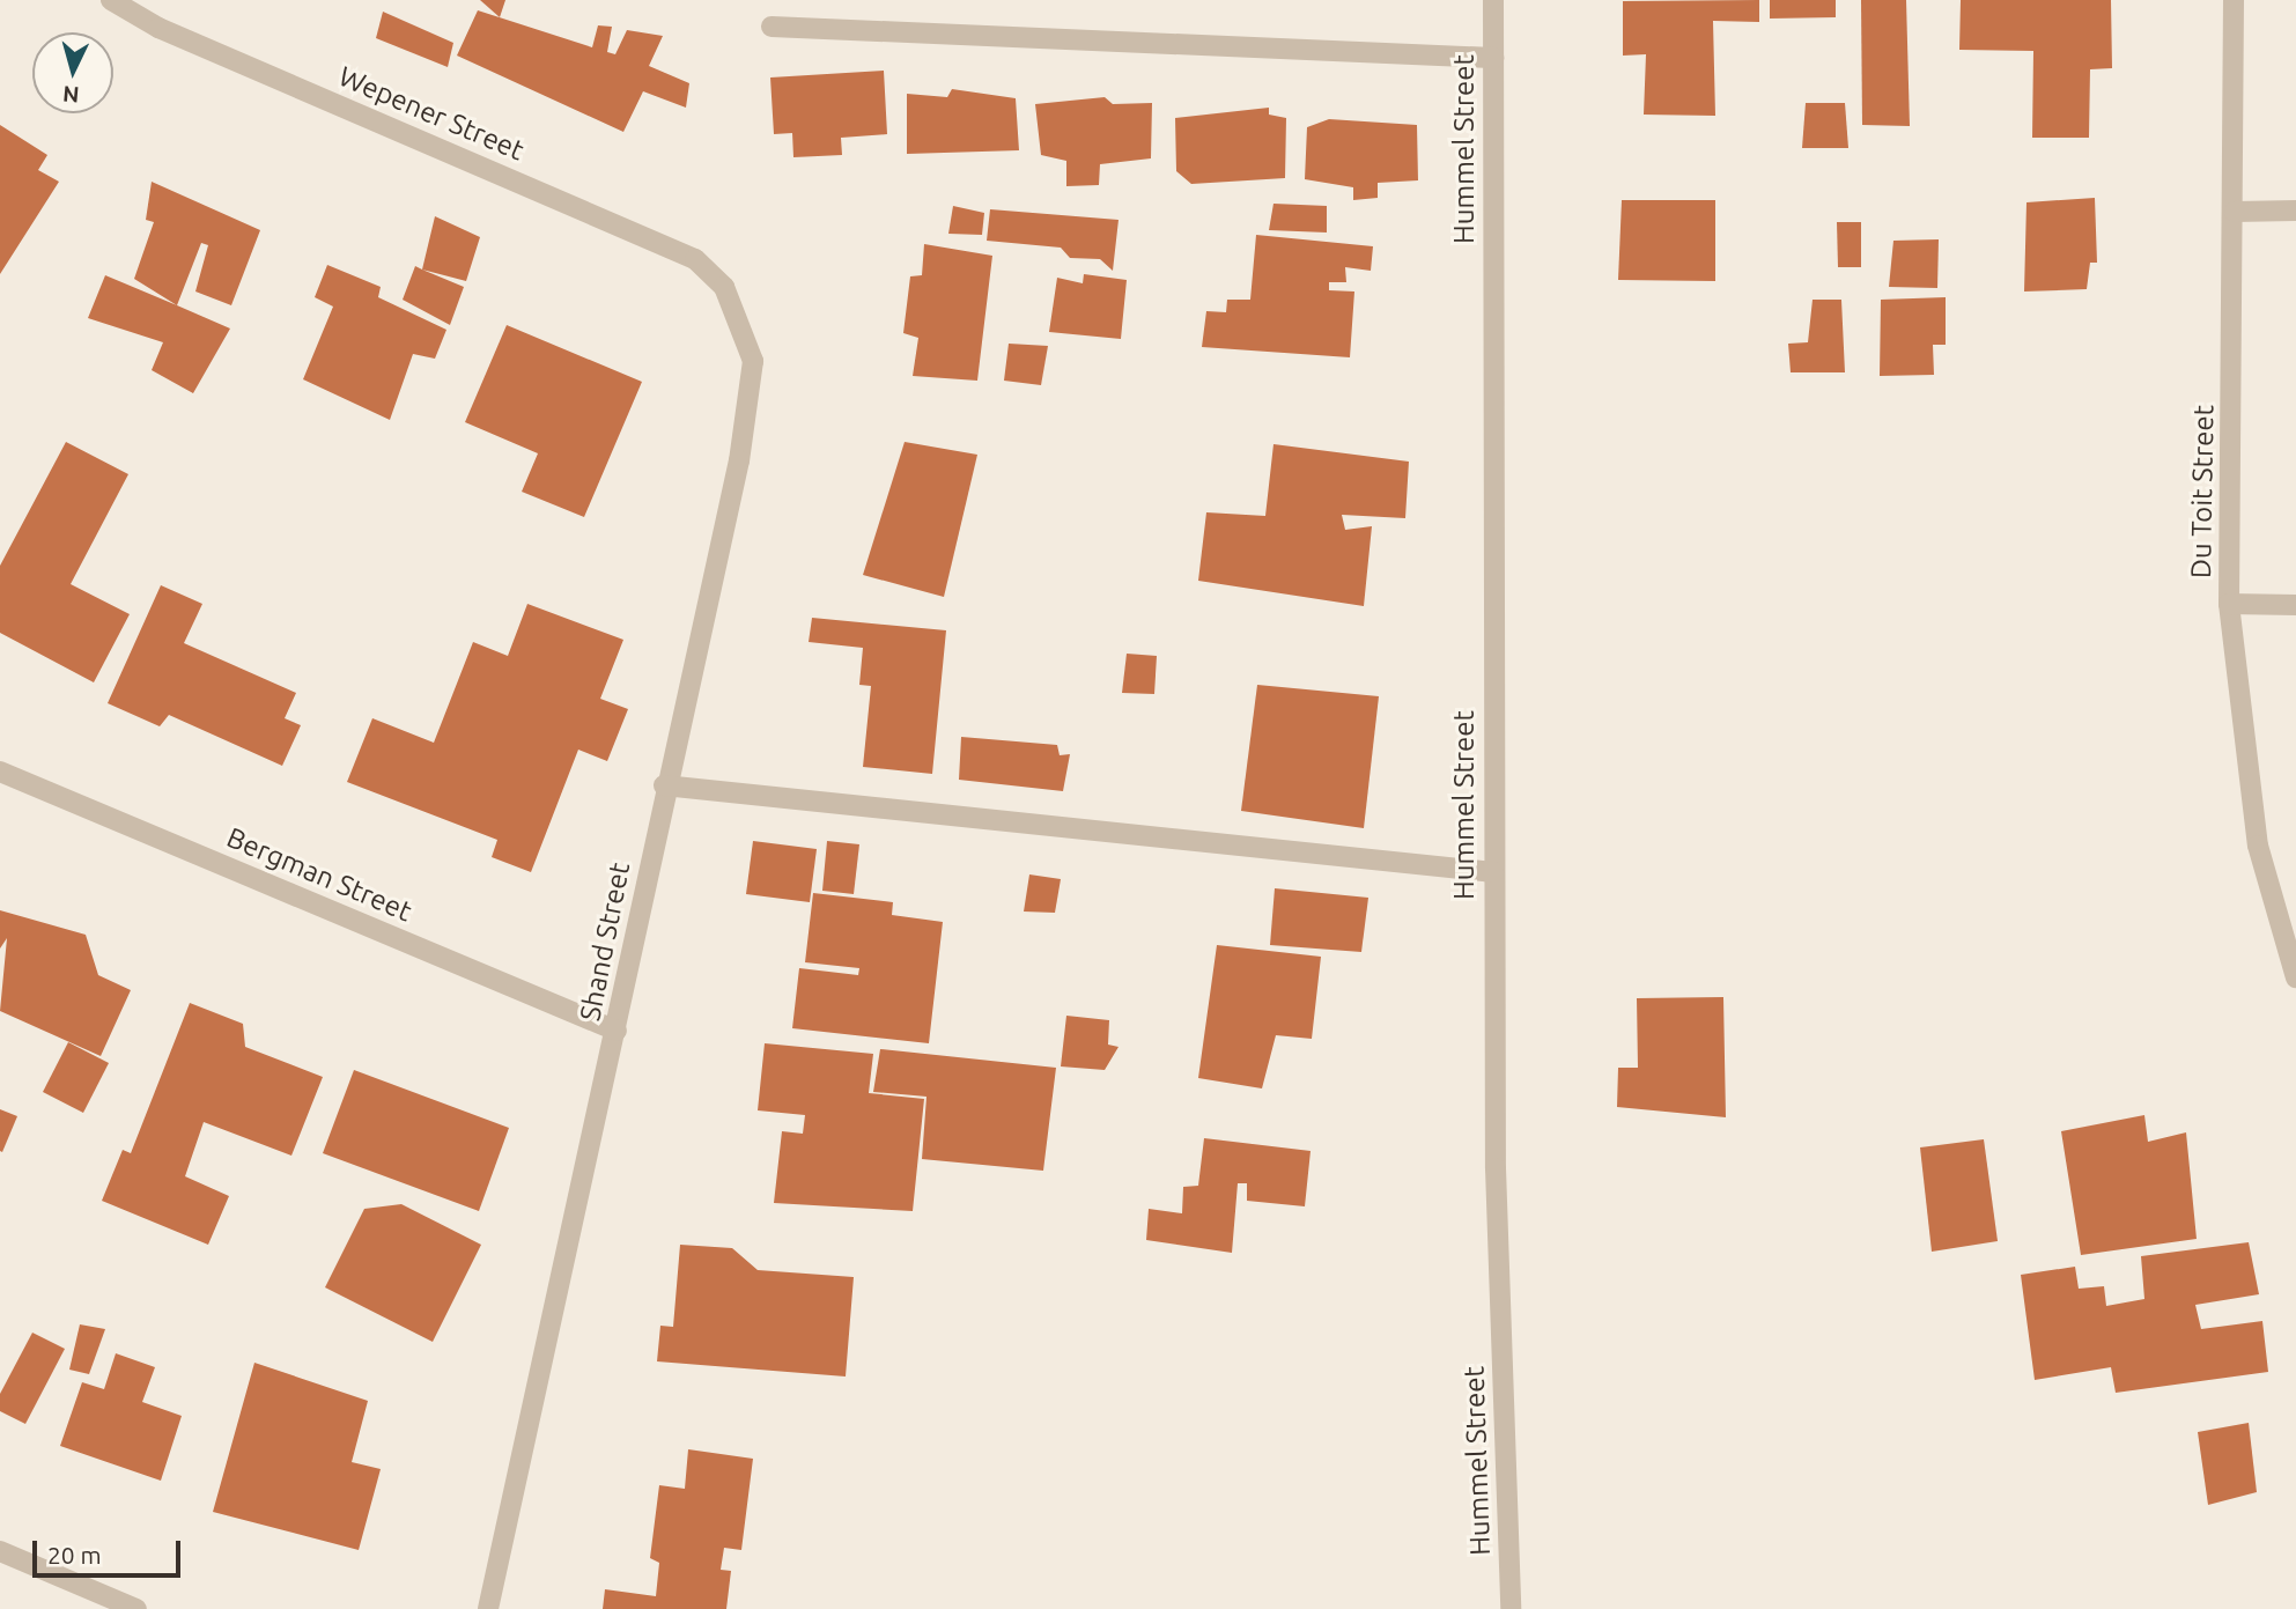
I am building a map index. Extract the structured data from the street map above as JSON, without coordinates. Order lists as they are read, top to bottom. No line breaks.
{"streets":{"street":["Wepener Street","Hummel Street","Du Toit Street","Bergman Street","Shand Street"]},"crossings":[["Wepener Street","Shand Street"],["Bergman Street","Shand Street"]],"scale_bar":"20 m","north":"bottom"}
